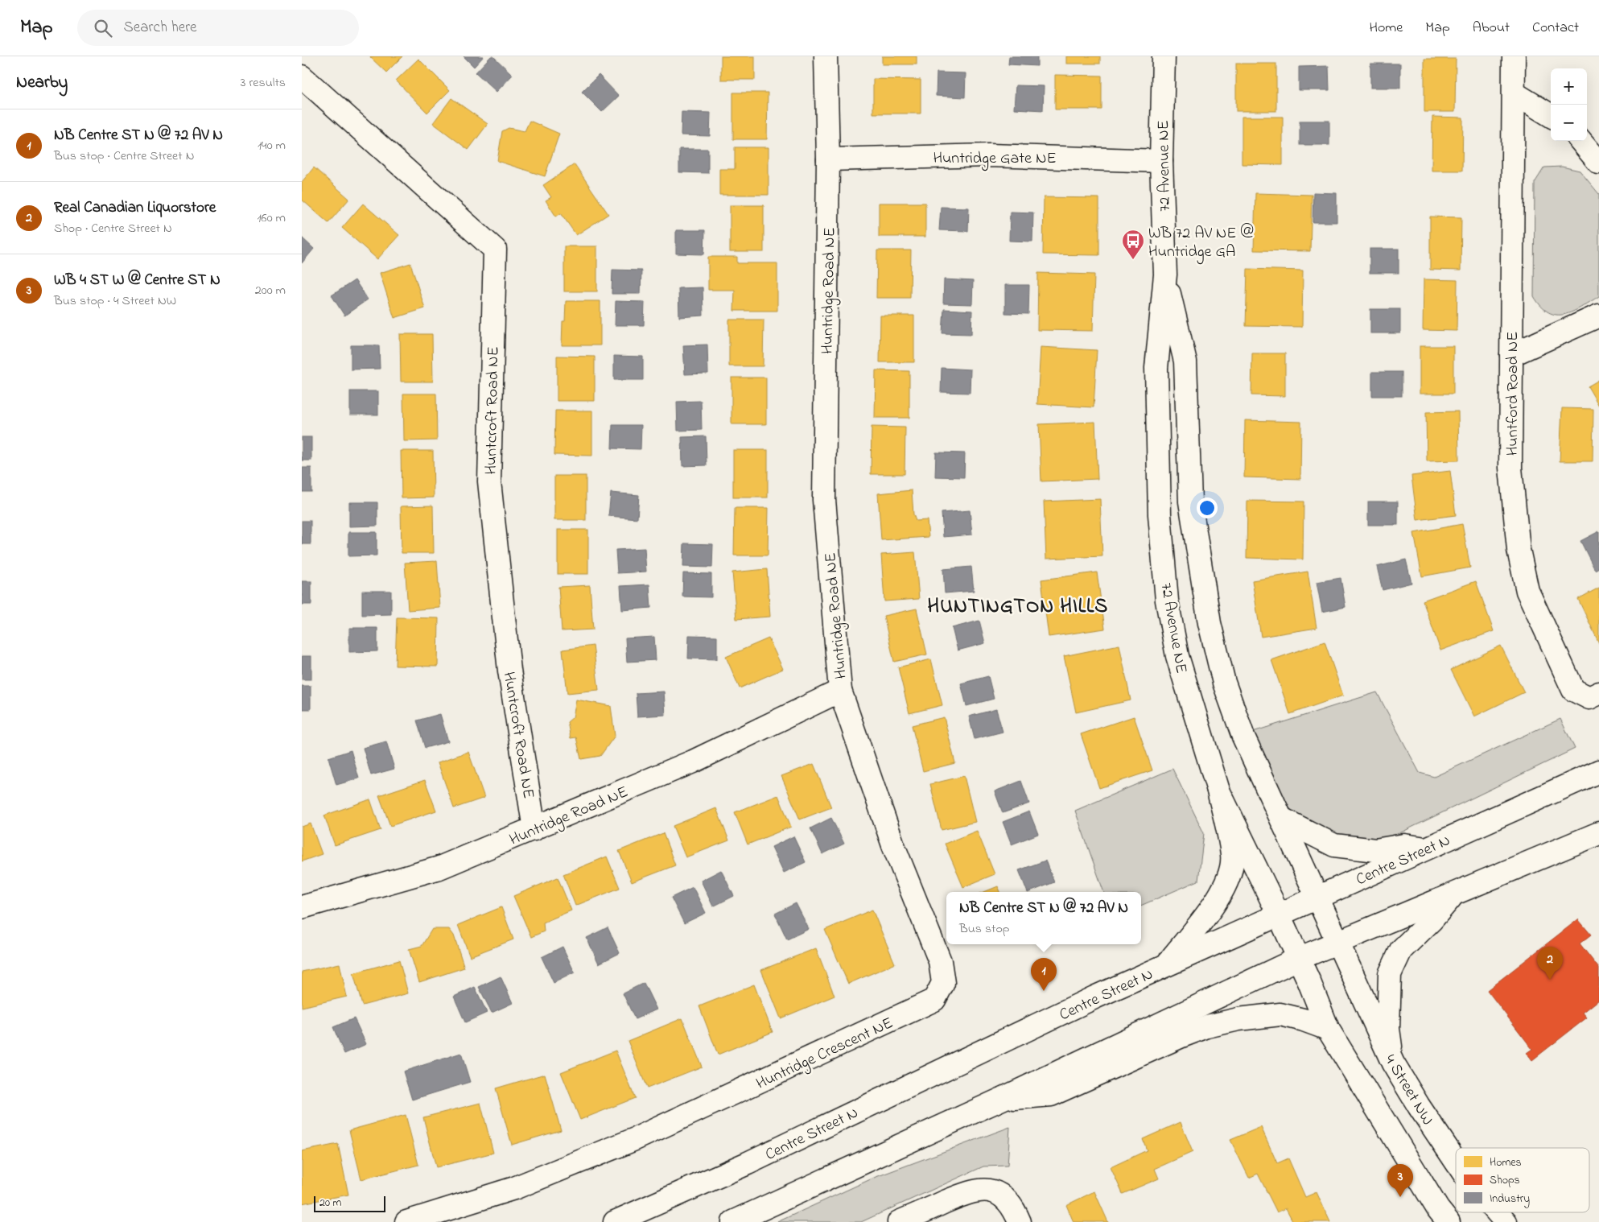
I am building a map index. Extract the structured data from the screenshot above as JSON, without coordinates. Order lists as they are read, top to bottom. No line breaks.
{"streets":{"street":["Huntridge Gate NE","72 Avenue NE","Huntridge Road NE","Huntford Road NE","Huntcroft Road NE","Centre Street N","Huntridge Crescent NE","4 Street NW"]},"crossings":[["Huntridge Gate NE","72 Avenue NE"],["Huntridge Gate NE","Huntridge Road NE"],["72 Avenue NE","Centre Street N"],["72 Avenue NE","4 Street NW"],["Huntridge Road NE","Huntcroft Road NE"],["Huntridge Road NE","Huntridge Crescent NE"]],"districts":["HUNTINGTON HILLS"],"places":{"bus stop":["WB 72 AV NE @ Huntridge GA"]},"legend":["Homes","Shops","Industry"],"scale_bar":"20 m","page":{"header":"Map","search":"Search here","nav":["Home","Map","About","Contact"],"heading":["Nearby","3 results"],"map_buttons":["+","−"],"list":[{"mark":"1","name":"NB Centre ST N @ 72 AV N","note":"Bus stop · Centre Street N","value":"140 m"},{"mark":"2","name":"Real Canadian Liquorstore","note":"Shop · Centre Street N","value":"160 m"},{"mark":"3","name":"WB 4 ST W @ Centre ST N","note":"Bus stop · 4 Street NW","value":"200 m"}],"popup":["NB Centre ST N @ 72 AV N","Bus stop"],"pins":["2","1","3"],"scale":"20 m"}}
